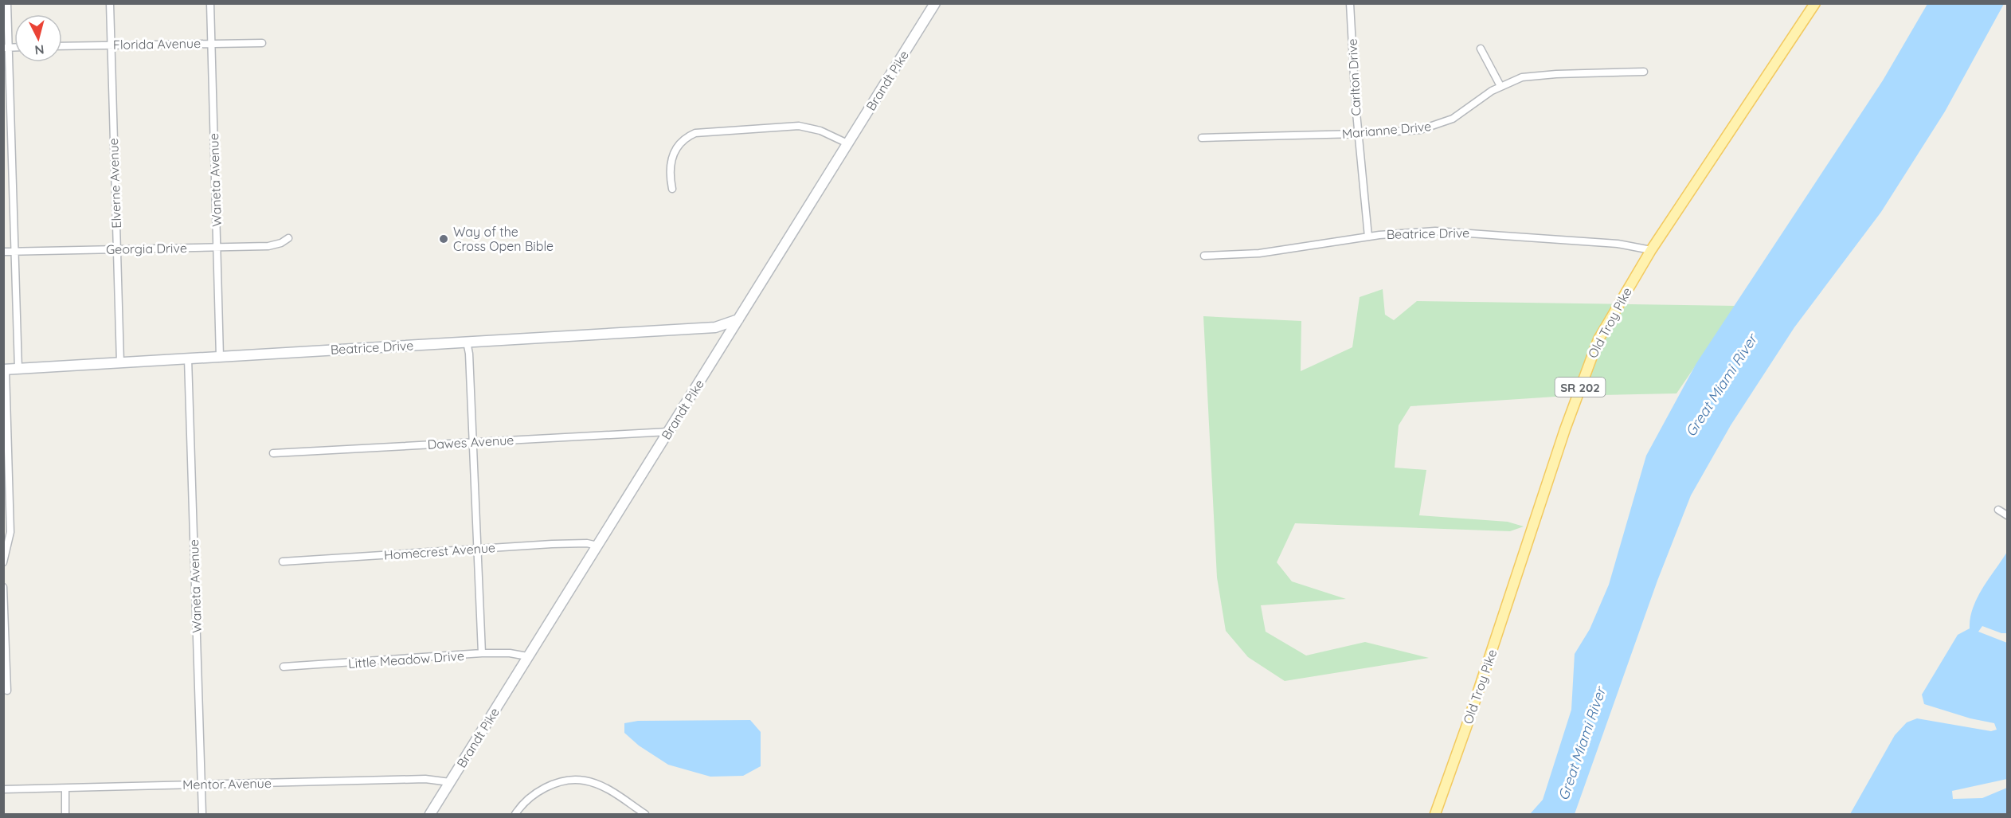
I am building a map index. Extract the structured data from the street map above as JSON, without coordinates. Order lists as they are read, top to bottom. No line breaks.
{"streets":{"main road":["Brandt Pike","Beatrice Drive","Old Troy Pike","SR 202"],"street":["Florida Avenue","Carlton Drive","Marianne Drive","Waneta Avenue","Elverne Avenue","Georgia Drive","Dawes Avenue","Homecrest Avenue","Little Meadow Drive","Mentor Avenue"]},"crossings":[["Florida Avenue","Waneta Avenue"],["Florida Avenue","Elverne Avenue"],["Carlton Drive","Marianne Drive"],["Carlton Drive","Beatrice Drive"],["Brandt Pike","Beatrice Drive"],["Brandt Pike","Dawes Avenue"],["Brandt Pike","Homecrest Avenue"],["Brandt Pike","Little Meadow Drive"],["Brandt Pike","Mentor Avenue"],["Waneta Avenue","Beatrice Drive"],["Waneta Avenue","Georgia Drive"],["Waneta Avenue","Mentor Avenue"],["Elverne Avenue","Beatrice Drive"],["Elverne Avenue","Georgia Drive"],["Beatrice Drive","Old Troy Pike"]],"water":["Great Miami River"],"places":["Way of the Cross Open Bible"],"north":"bottom"}
